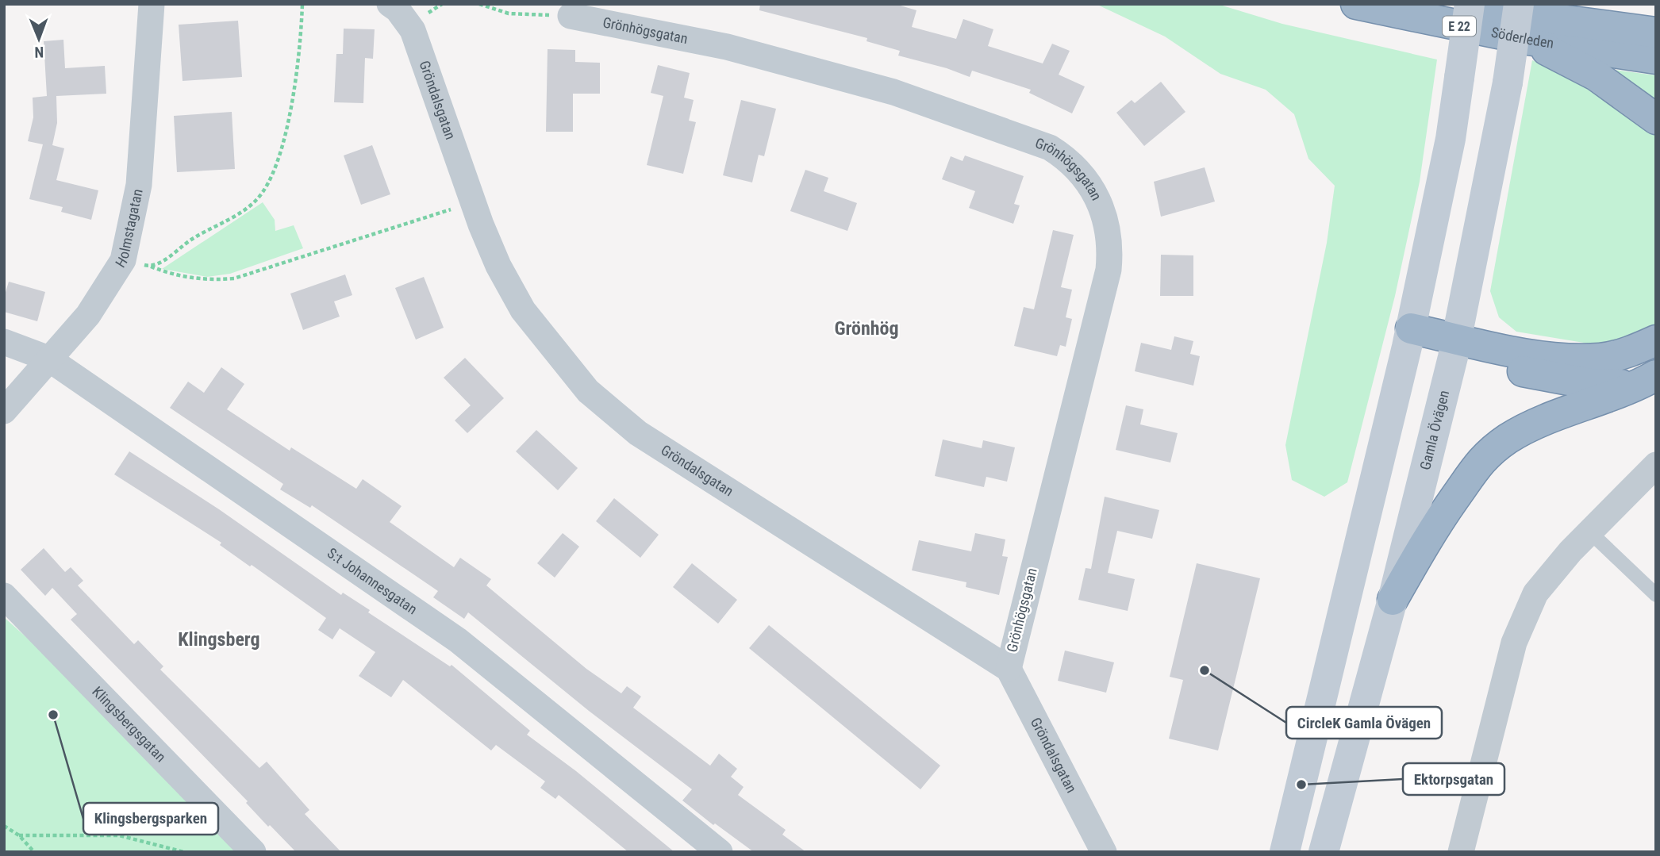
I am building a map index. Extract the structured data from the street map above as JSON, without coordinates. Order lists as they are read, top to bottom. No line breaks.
{"streets":{"highway":["E 22","Söderleden"],"main road":["Gamla Övägen"],"street":["Grönhögsgatan","Gröndalsgatan","Holmstagatan","S:t Johannesgatan","Klingsbergsgatan"]},"crossings":[["Grönhögsgatan","Gröndalsgatan"],["Holmstagatan","S:t Johannesgatan"]],"districts":["Grönhög","Klingsberg"],"places":["CircleK Gamla Övägen","Klingsbergsparken","Ektorpsgatan"],"north":"bottom"}
